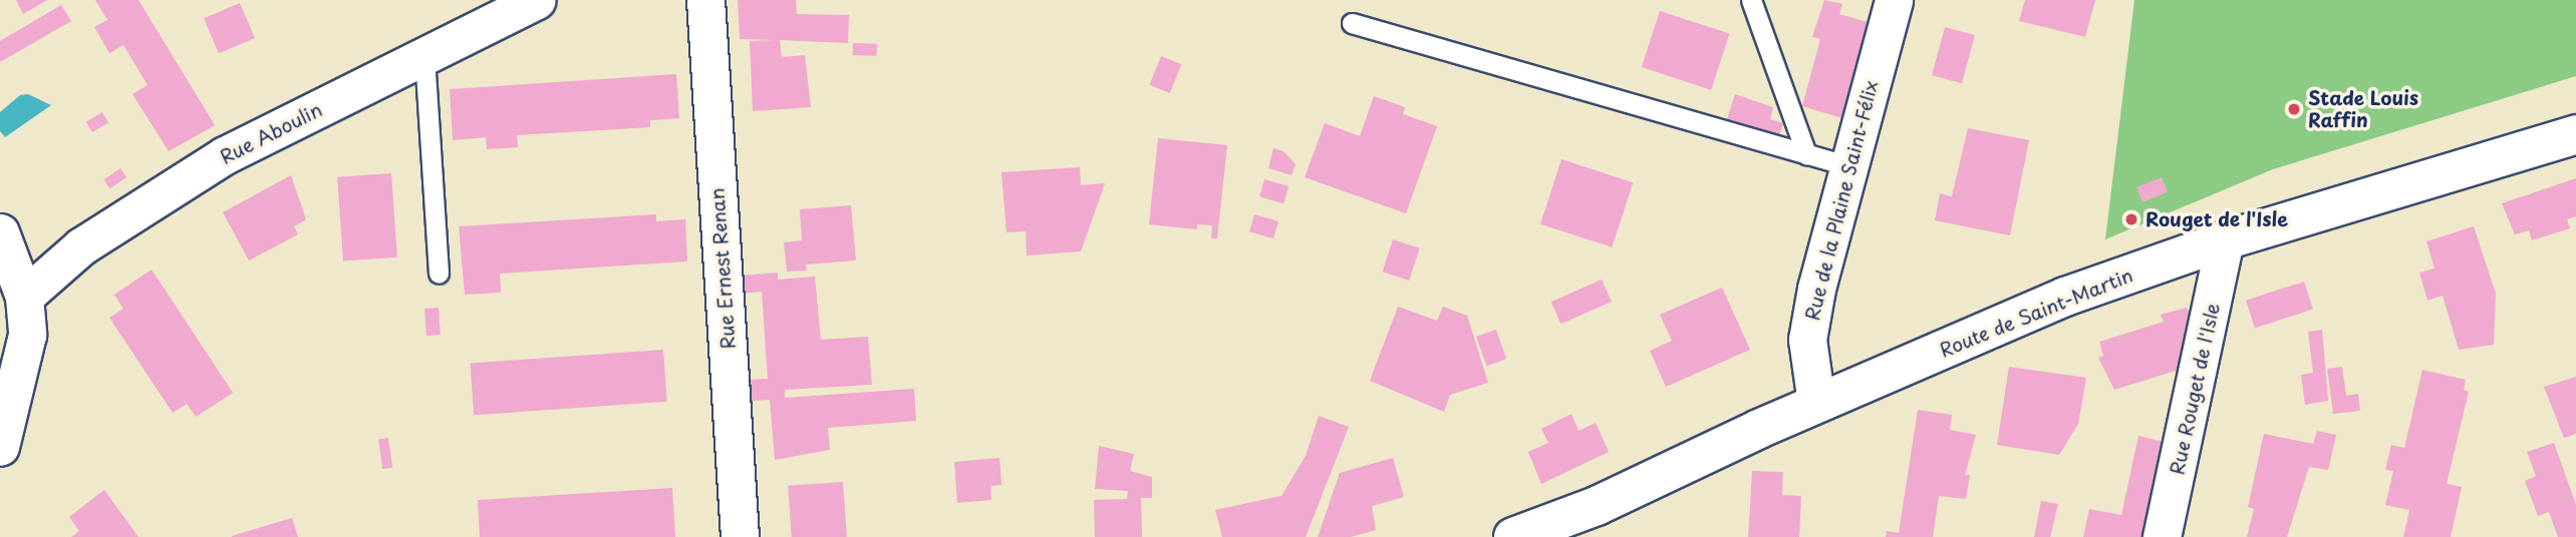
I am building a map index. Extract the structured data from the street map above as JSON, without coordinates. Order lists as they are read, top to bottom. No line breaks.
{"streets":{"main road":["Route de Saint-Martin"],"street":["Rue Aboulin","Rue de la Plaine Saint-Félix","Rue Ernest Renan","Rue Rouget de l'Isle"]},"crossings":[["Rue de la Plaine Saint-Félix","Route de Saint-Martin"],["Route de Saint-Martin","Rue Rouget de l'Isle"]],"places":["Stade Louis Raffin","Rouget de l'Isle"]}
